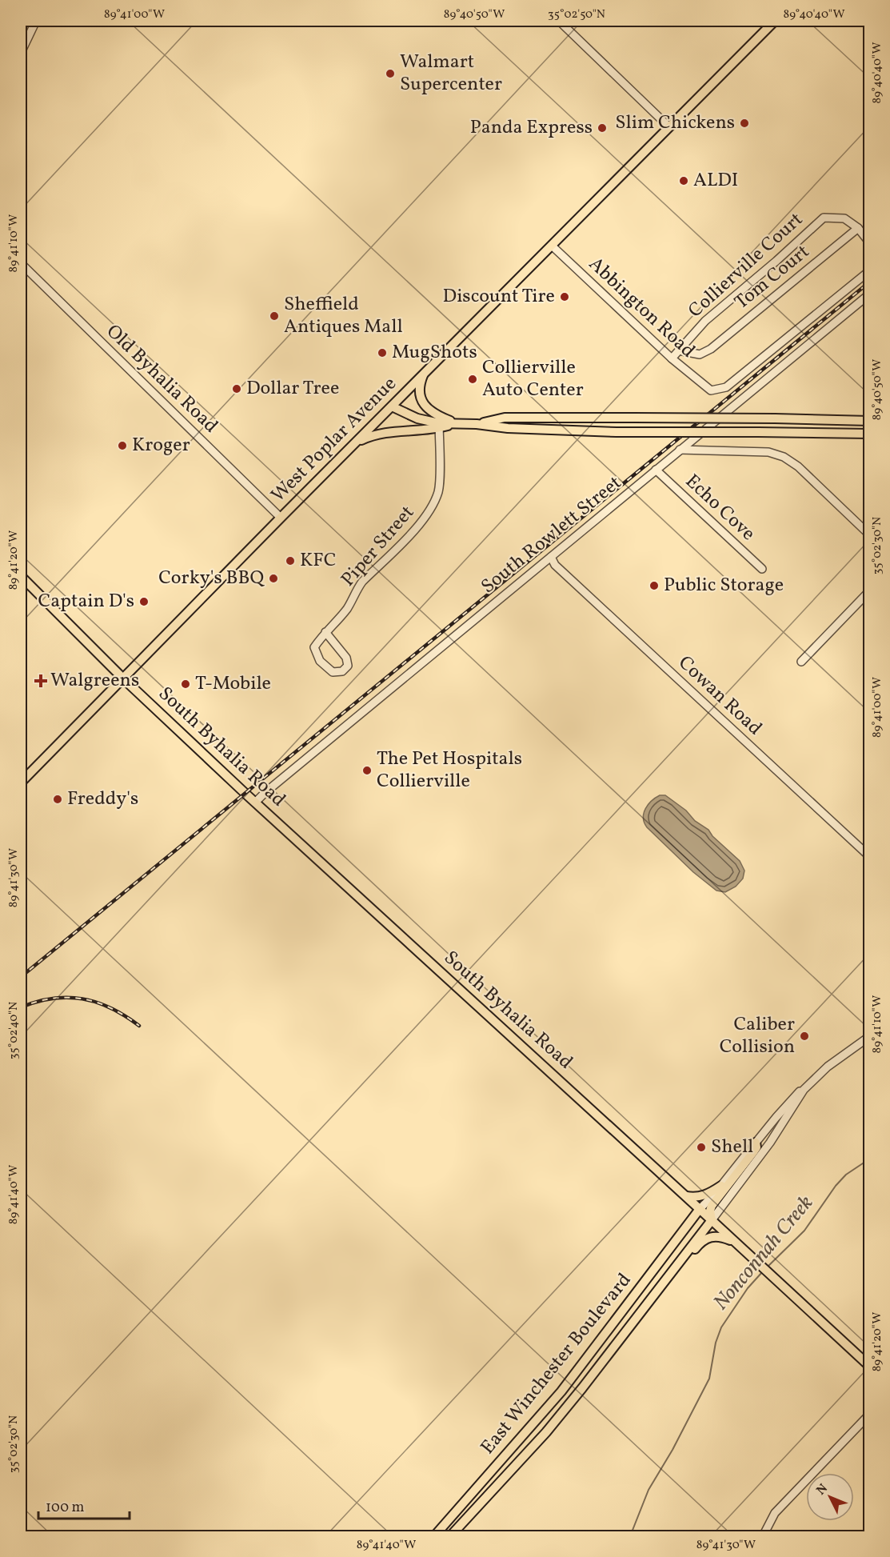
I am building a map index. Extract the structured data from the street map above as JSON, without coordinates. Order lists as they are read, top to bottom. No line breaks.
{"streets":{"main road":["West Poplar Avenue","South Byhalia Road","East Winchester Boulevard"],"street":["Collierville Court","Tom Court","Abbington Road","Old Byhalia Road","Echo Cove","South Rowlett Street","Piper Street","Cowan Road"]},"crossings":[["Collierville Court","Tom Court"],["Collierville Court","Abbington Road"],["Abbington Road","West Poplar Avenue"],["Old Byhalia Road","West Poplar Avenue"],["West Poplar Avenue","South Byhalia Road"],["Echo Cove","South Rowlett Street"],["South Rowlett Street","Cowan Road"],["South Rowlett Street","South Byhalia Road"],["South Byhalia Road","East Winchester Boulevard"]],"water":["Nonconnah Creek"],"places":{"other":["Walmart Supercenter","Slim Chickens","Panda Express","ALDI","Discount Tire","Sheffield Antiques Mall","MugShots","Collierville Auto Center","Dollar Tree","Kroger","KFC","Corky's BBQ","Public Storage","Captain D's","T-Mobile","The Pet Hospitals Collierville","Freddy's","Caliber Collision","Shell"],"health":["Walgreens"]},"scale_bar":"100 m","north":"top left","coordinates":["89°41'00\"W","89°40'50\"W","35°02'50\"N","89°40'40\"W","89°41'10\"W","35°02'30\"N","89°41'20\"W","89°41'30\"W","35°02'40\"N","89°41'40\"W"]}
